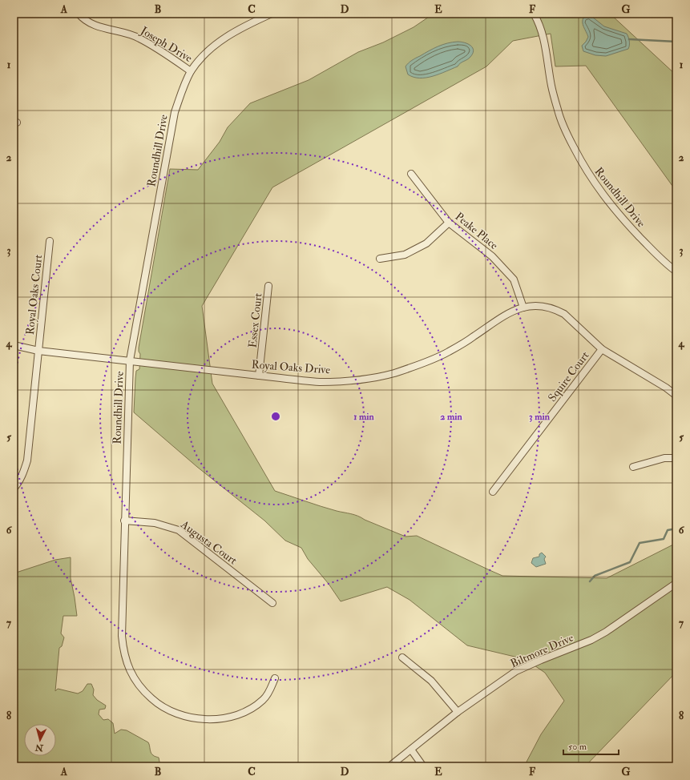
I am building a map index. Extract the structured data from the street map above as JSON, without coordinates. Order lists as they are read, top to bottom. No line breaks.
{"streets":{"street":["Joseph Drive","Roundhill Drive","Peake Place","Royal Oaks Court","Essex Court","Royal Oaks Drive","Squire Court","Augusta Court","Biltmore Drive"]},"crossings":[["Joseph Drive","Roundhill Drive"],["Roundhill Drive","Royal Oaks Drive"],["Roundhill Drive","Augusta Court"],["Peake Place","Royal Oaks Drive"],["Royal Oaks Court","Royal Oaks Drive"],["Essex Court","Royal Oaks Drive"],["Royal Oaks Drive","Squire Court"]],"scale_bar":"50 m","north":"bottom","grid":{"columns":["A","B","C","D","E","F","G"],"rows":["1","2","3","4","5","6","7","8"]},"rings":["1 min","2 min","3 min"]}
